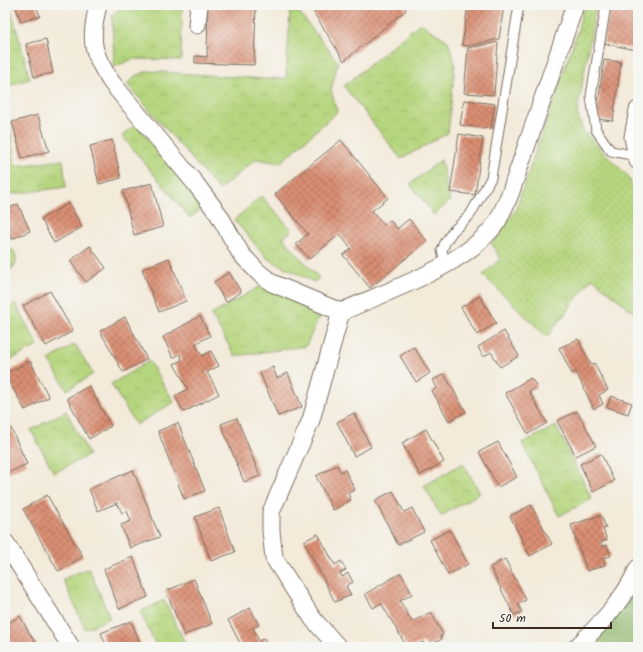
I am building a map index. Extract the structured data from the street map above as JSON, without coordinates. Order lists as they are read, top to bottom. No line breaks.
{"scale_bar":"50 m"}
